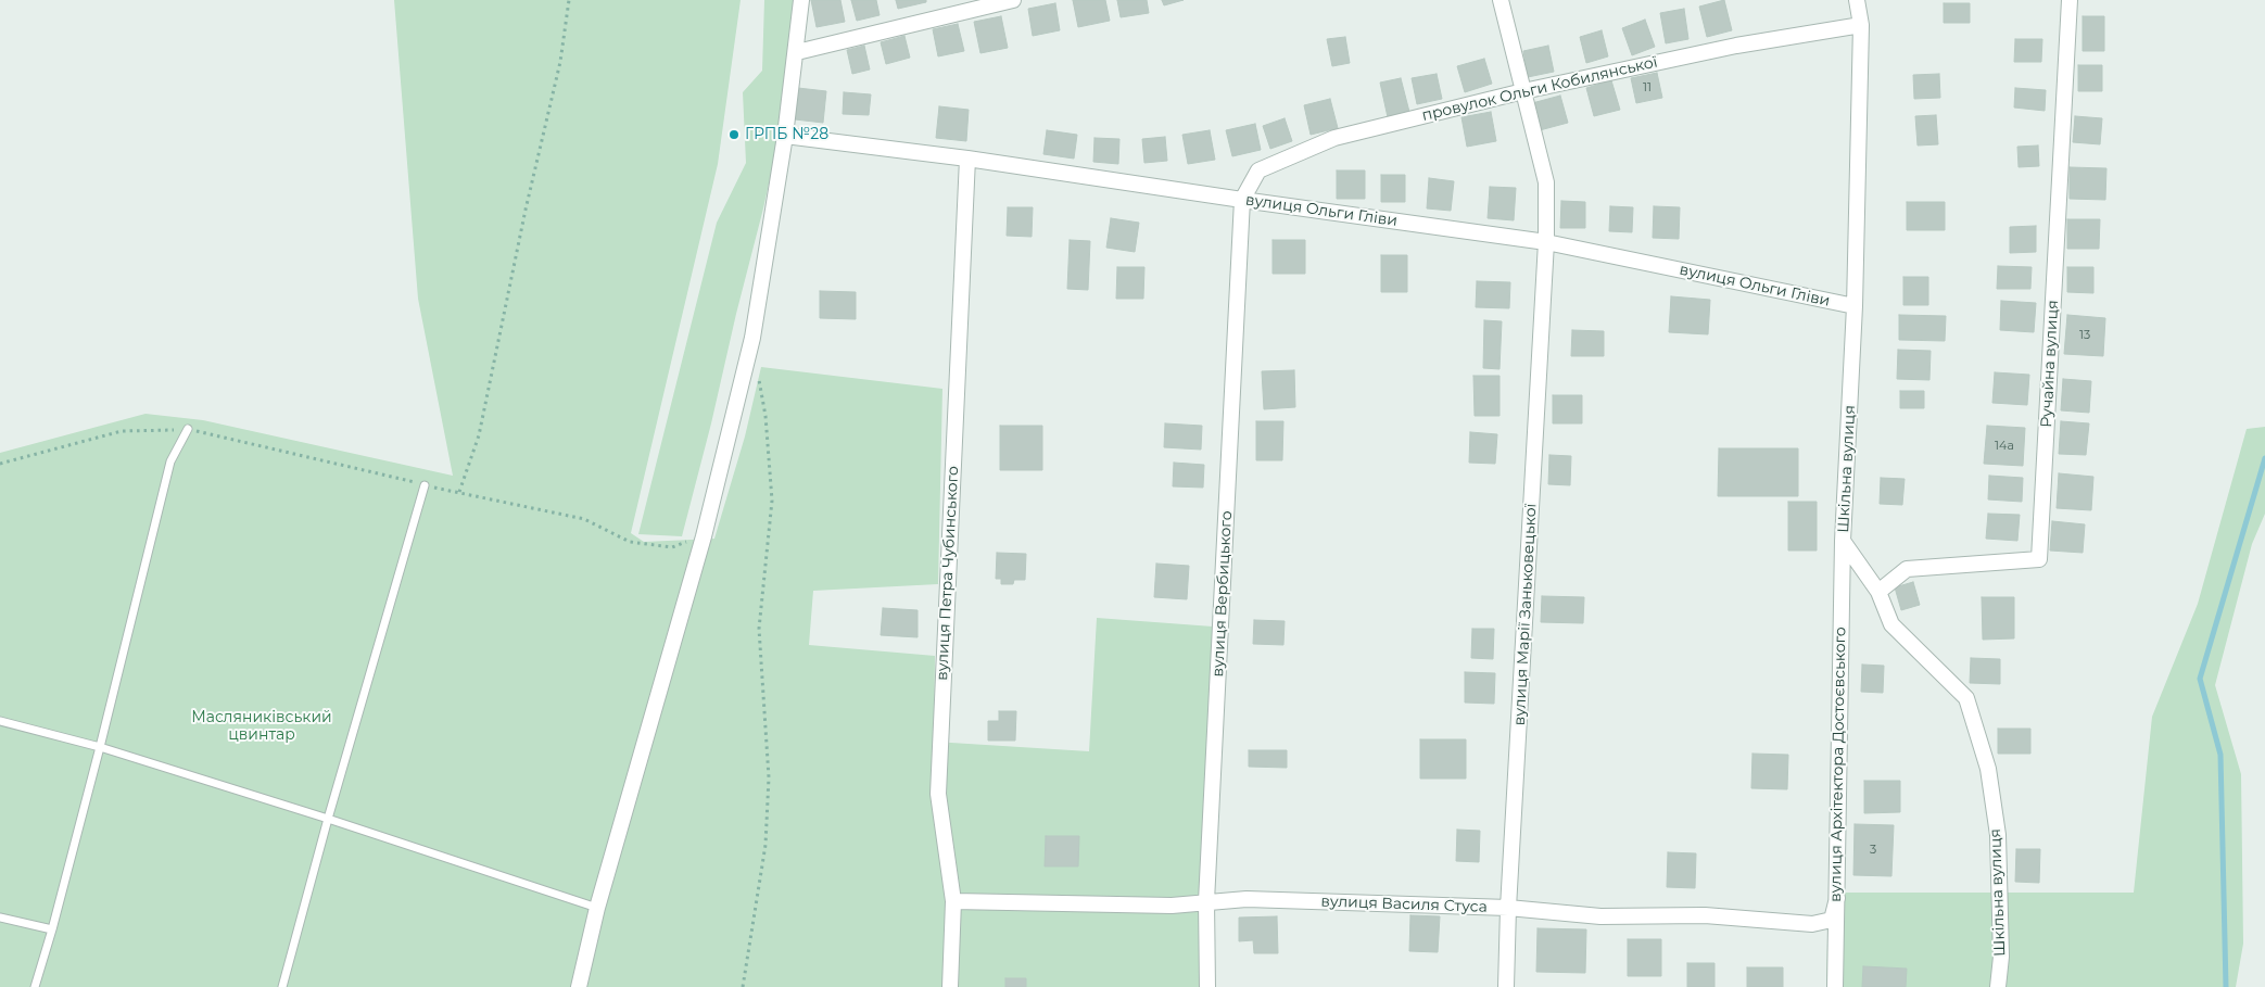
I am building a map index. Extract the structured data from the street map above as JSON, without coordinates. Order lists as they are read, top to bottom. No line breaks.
{"streets":{"street":["провулок Ольги Кобилянської","вулиця Ольги Гліви","Ручайна вулиця","Шкільна вулиця","вулиця Петра Чубинського","вулиця Вербицького","вулиця Марії Заньковецької","вулиця Архітектора Достоєвського","вулиця Василя Стуса"]},"crossings":[["провулок Ольги Кобилянської","вулиця Ольги Гліви"],["провулок Ольги Кобилянської","Шкільна вулиця"],["провулок Ольги Кобилянської","вулиця Вербицького"],["провулок Ольги Кобилянської","вулиця Марії Заньковецької"],["вулиця Ольги Гліви","Шкільна вулиця"],["вулиця Ольги Гліви","вулиця Петра Чубинського"],["вулиця Ольги Гліви","вулиця Вербицького"],["вулиця Ольги Гліви","вулиця Марії Заньковецької"],["Ручайна вулиця","Шкільна вулиця"],["Шкільна вулиця","вулиця Архітектора Достоєвського"],["вулиця Петра Чубинського","вулиця Василя Стуса"],["вулиця Вербицького","вулиця Василя Стуса"],["вулиця Марії Заньковецької","вулиця Василя Стуса"],["вулиця Архітектора Достоєвського","вулиця Василя Стуса"]],"parks":["Масляниківський цвинтар"],"places":["ГРПБ №28"],"house_numbers":["11","13","14а","3"]}
